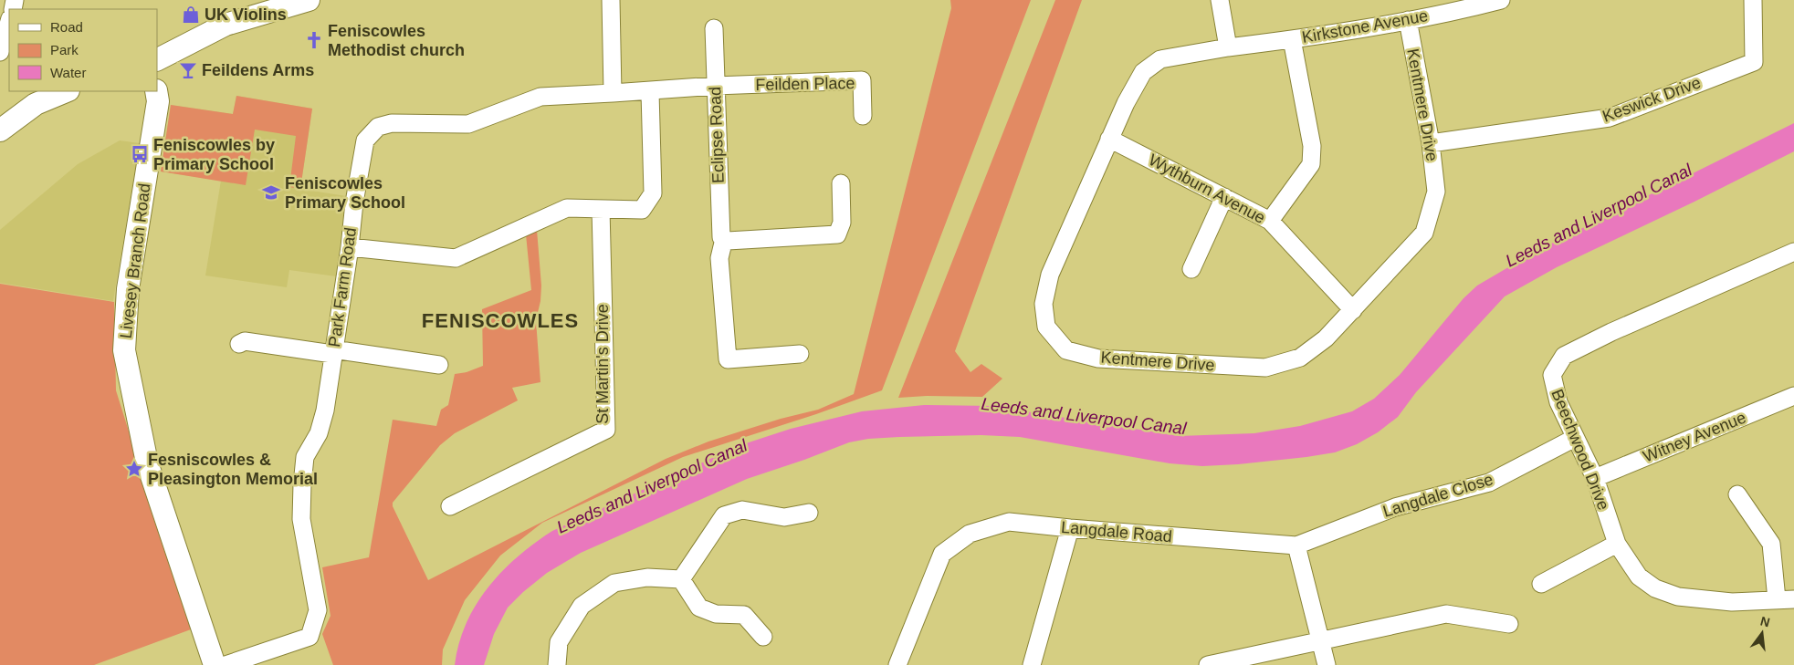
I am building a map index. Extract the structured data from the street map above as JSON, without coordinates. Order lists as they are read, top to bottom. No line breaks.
{"streets":{"main road":["Livesey Branch Road"],"street":["Kirkstone Avenue","Feilden Place","Keswick Drive","Kentmere Drive","Eclipse Road","Wythburn Avenue","Park Farm Road","St Martin's Drive","Witney Avenue","Beechwood Drive","Langdale Close","Langdale Road"]},"crossings":[["Kirkstone Avenue","Kentmere Drive"],["Feilden Place","Eclipse Road"],["Feilden Place","Park Farm Road"],["Keswick Drive","Kentmere Drive"],["Kentmere Drive","Wythburn Avenue"],["Eclipse Road","Park Farm Road"],["Witney Avenue","Beechwood Drive"],["Beechwood Drive","Langdale Close"],["Langdale Close","Langdale Road"]],"districts":["FENISCOWLES"],"water":["Leeds and Liverpool Canal"],"places":{"shop":["UK Violins"],"church":["Feniscowles Methodist church"],"bar":["Feildens Arms"],"bus stop":["Feniscowles by Primary School"],"school or university":["Feniscowles Primary School"],"place":["Fesniscowles & Pleasington Memorial"]},"legend":["Road","Park","Water"],"north":"top"}
